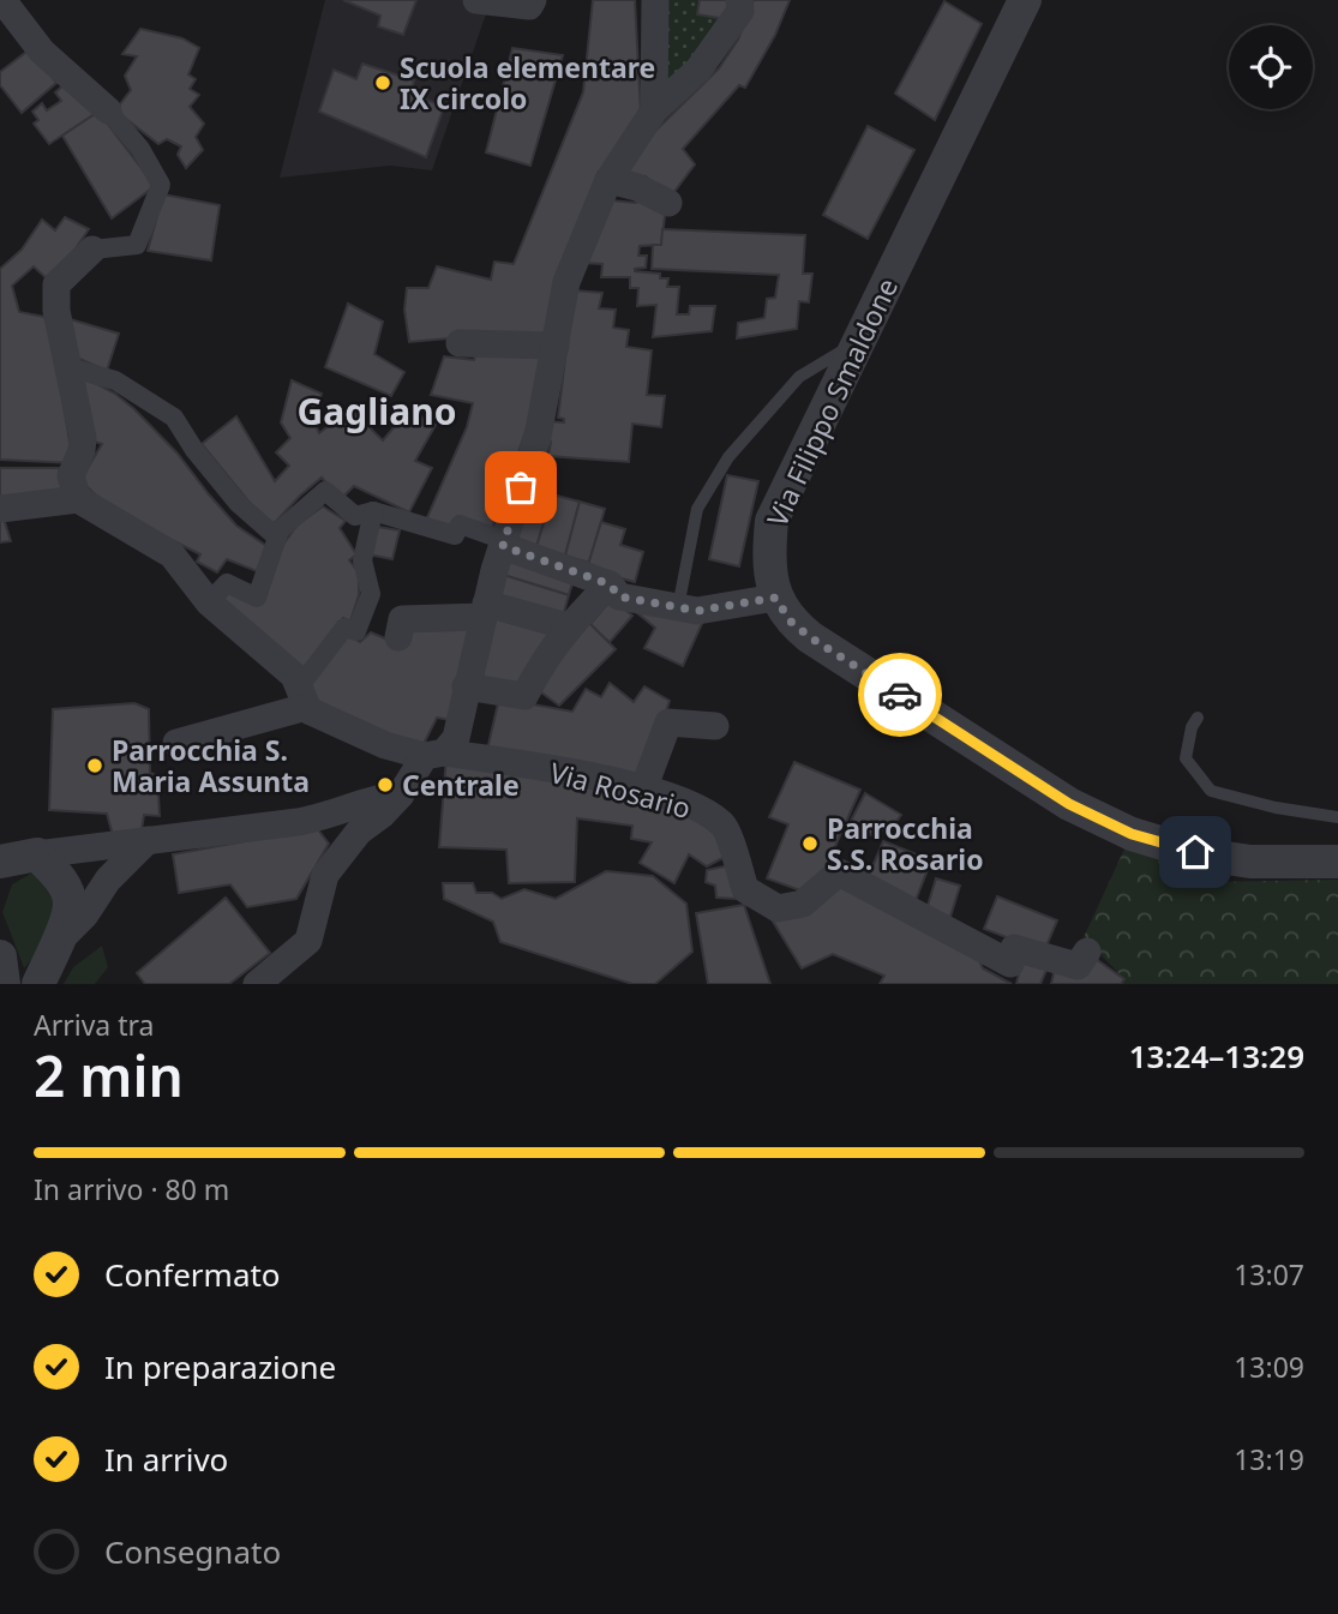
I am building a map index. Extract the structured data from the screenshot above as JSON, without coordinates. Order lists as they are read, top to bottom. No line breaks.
{"streets":{"street":["Via Filippo Smaldone","Via Rosario"]},"districts":["Gagliano"],"places":["Scuola elementare IX circolo","Parrocchia S. Maria Assunta","Centrale","Parrocchia S.S. Rosario"],"page":{"heading":["2 min","Arriva tra","13:24–13:29"],"bar":"In arrivo · 80 m","list":[["Confermato","13:07"],["In preparazione","13:09"],["In arrivo","13:19"],"Consegnato"]}}
